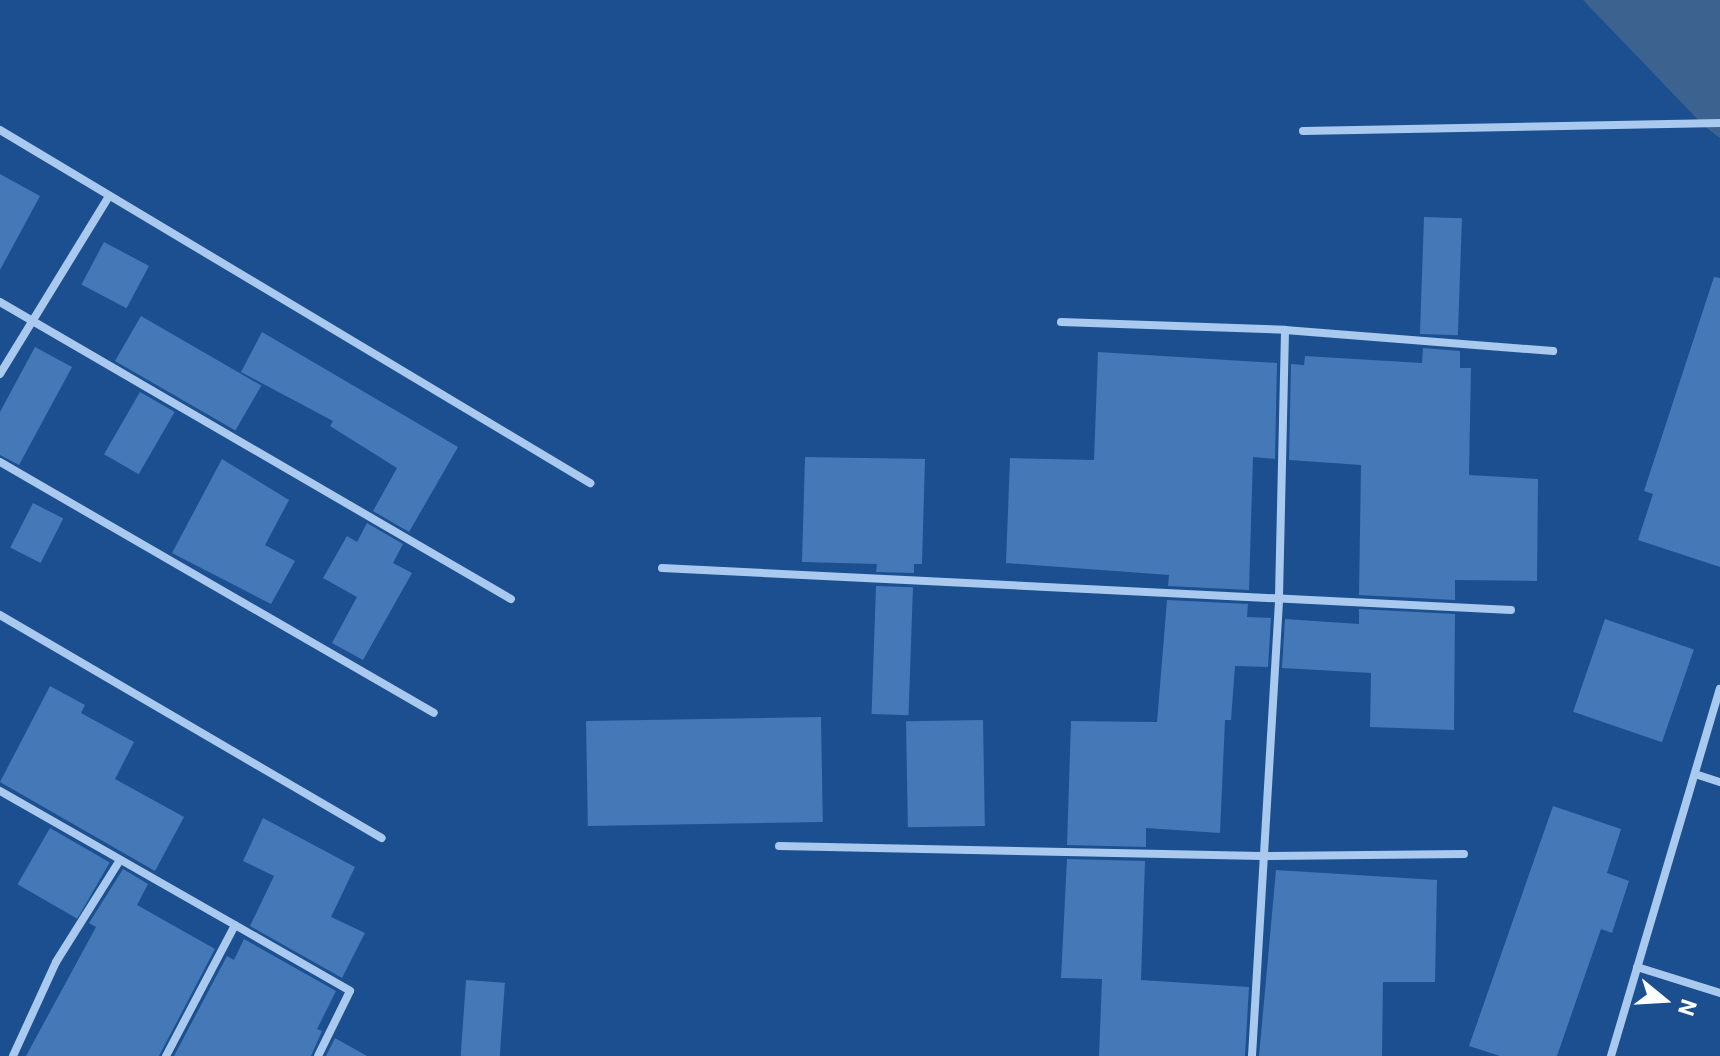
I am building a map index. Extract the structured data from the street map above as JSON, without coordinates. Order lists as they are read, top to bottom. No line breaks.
{"north":"right"}
